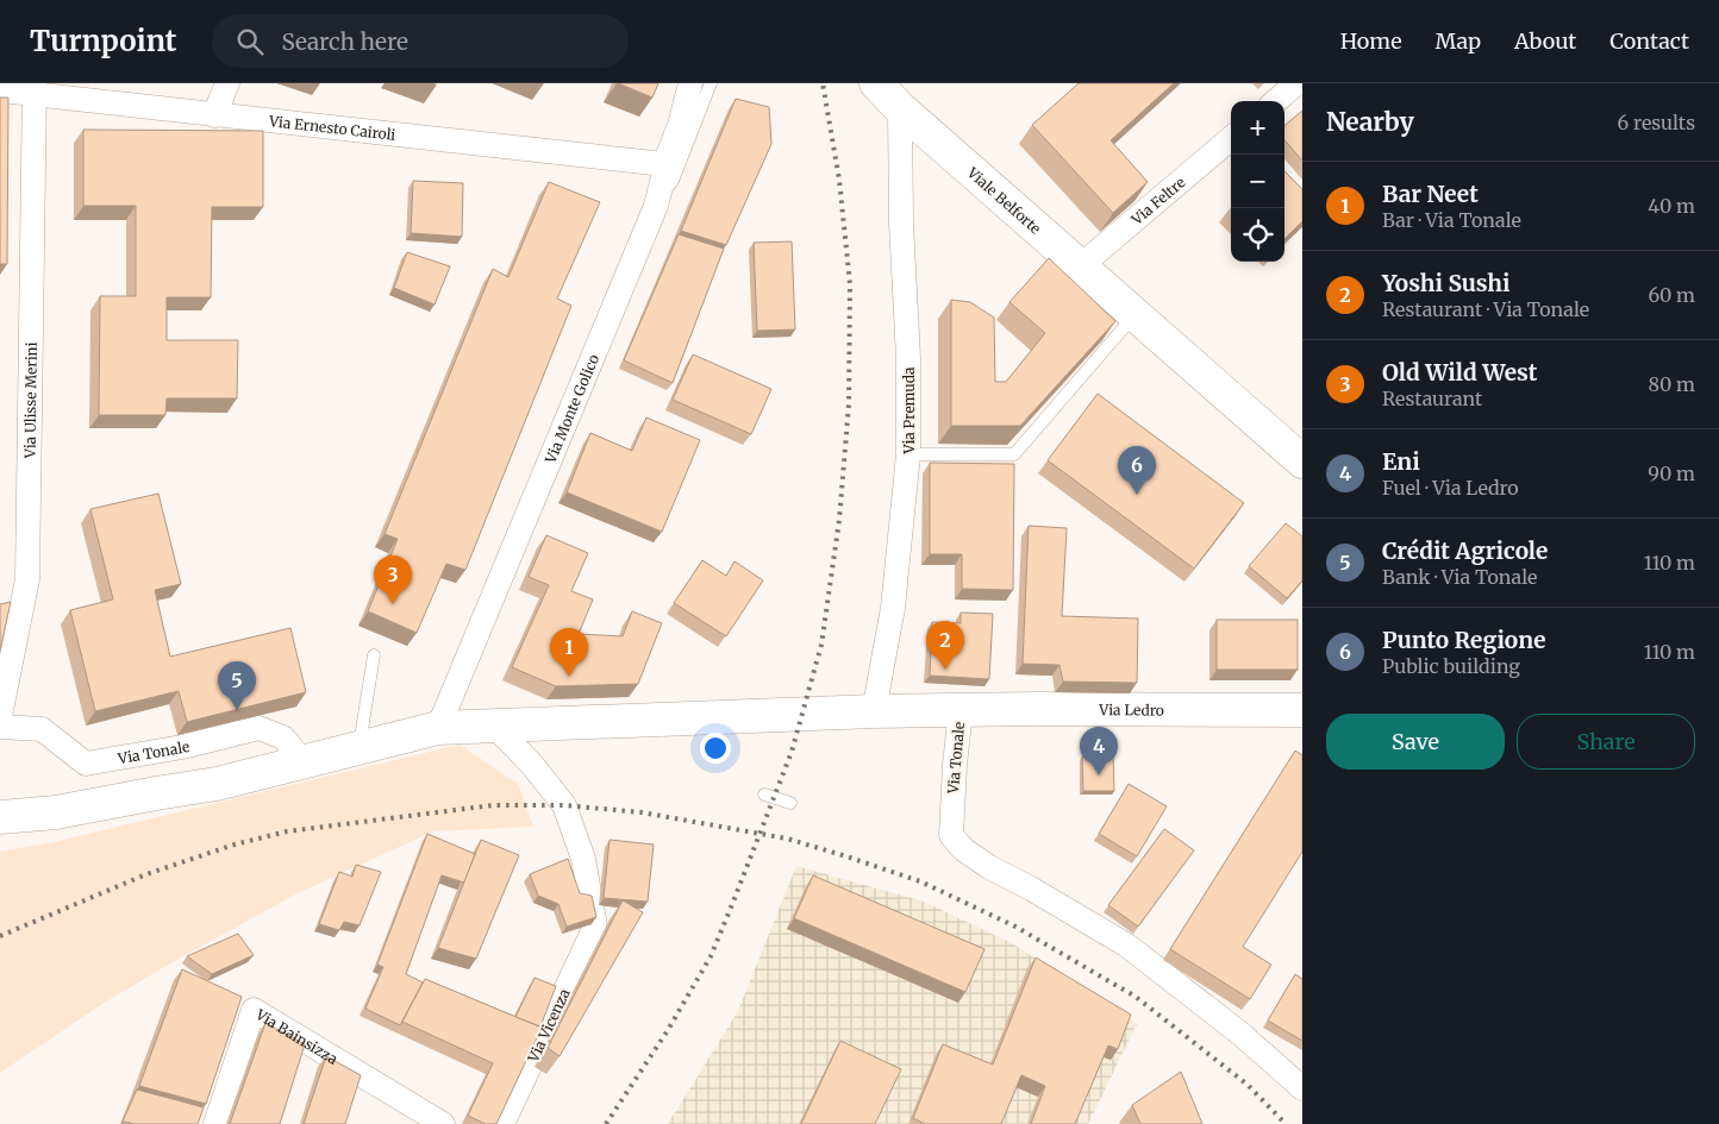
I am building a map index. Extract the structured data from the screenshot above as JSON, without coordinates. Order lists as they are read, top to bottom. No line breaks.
{"streets":{"main road":["Viale Belforte","Via Ledro","Via Tonale"],"street":["Via Ernesto Cairoli","Via Feltre","Via Ulisse Merini","Via Monte Golico","Via Premuda","Via Vicenza","Via Bainsizza"]},"crossings":[["Via Ernesto Cairoli","Via Ulisse Merini"],["Via Ernesto Cairoli","Via Monte Golico"],["Viale Belforte","Via Feltre"],["Viale Belforte","Via Premuda"],["Via Monte Golico","Via Tonale"],["Via Premuda","Via Tonale"],["Via Ledro","Via Tonale"],["Via Tonale","Via Vicenza"]],"page":{"header":"Turnpoint","search":"Search here","nav":["Home","Map","About","Contact"],"heading":["Nearby","6 results"],"map_buttons":["+","−"],"list":[{"mark":"1","name":"Bar Neet","note":"Bar · Via Tonale","value":"40 m"},{"mark":"2","name":"Yoshi Sushi","note":"Restaurant · Via Tonale","value":"60 m"},{"mark":"3","name":"Old Wild West","note":"Restaurant","value":"80 m"},{"mark":"4","name":"Eni","note":"Fuel · Via Ledro","value":"90 m"},{"mark":"5","name":"Crédit Agricole","note":"Bank · Via Tonale","value":"110 m"},{"mark":"6","name":"Punto Regione","note":"Public building","value":"110 m"}],"pins":["6","3","2","1","5","4"],"buttons":["Save","Share"]}}
